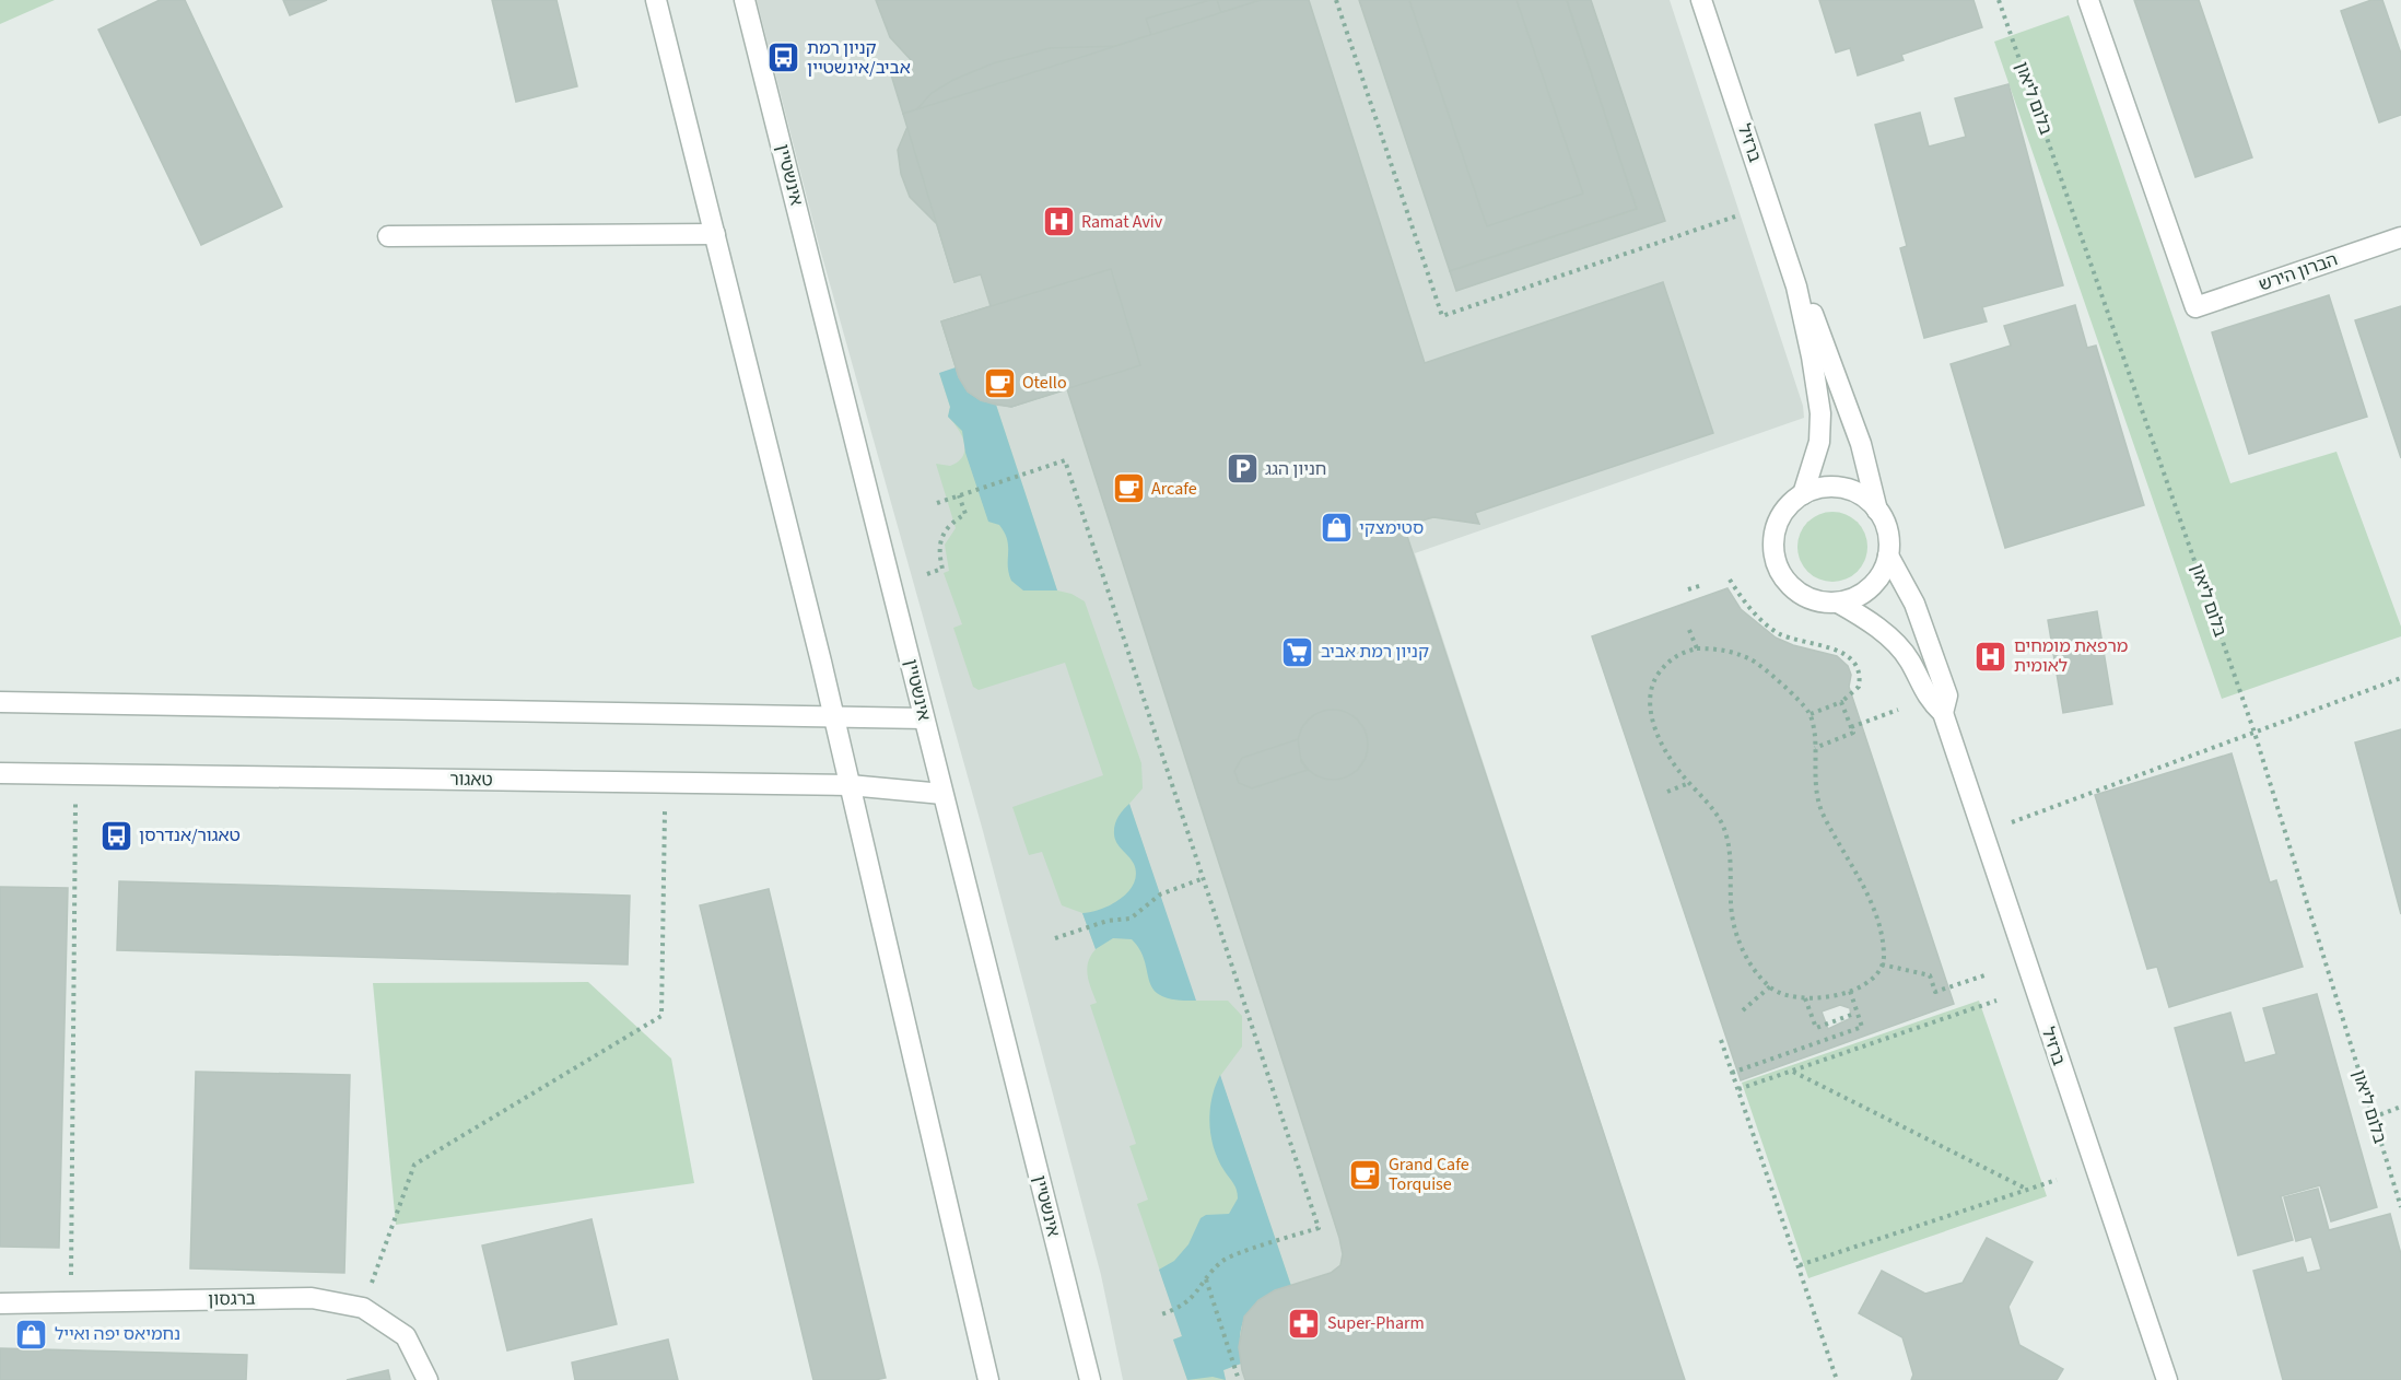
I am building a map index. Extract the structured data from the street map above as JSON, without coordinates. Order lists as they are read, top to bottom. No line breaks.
{"streets":{"street":["ברזיל","אינשטיין","הברון הירש","טאגור","ברגסון"],"path":["בלום ליאון"]},"crossings":[["אינשטיין","טאגור"]],"places":{"bus stop":["קניון רמת אביב/אינשטיין","טאגור/אנדרסן"],"hospital":["Ramat Aviv","מרפאת מומחים לאומית"],"cafe":["Otello","Arcafe","Grand Cafe Torquise"],"parking":["חניון הגג"],"shop":["סטימצקי","נחמיאס יפה ואייל"],"supermarket":["קניון רמת אביב"],"pharmacy":["Super-Pharm"]}}
